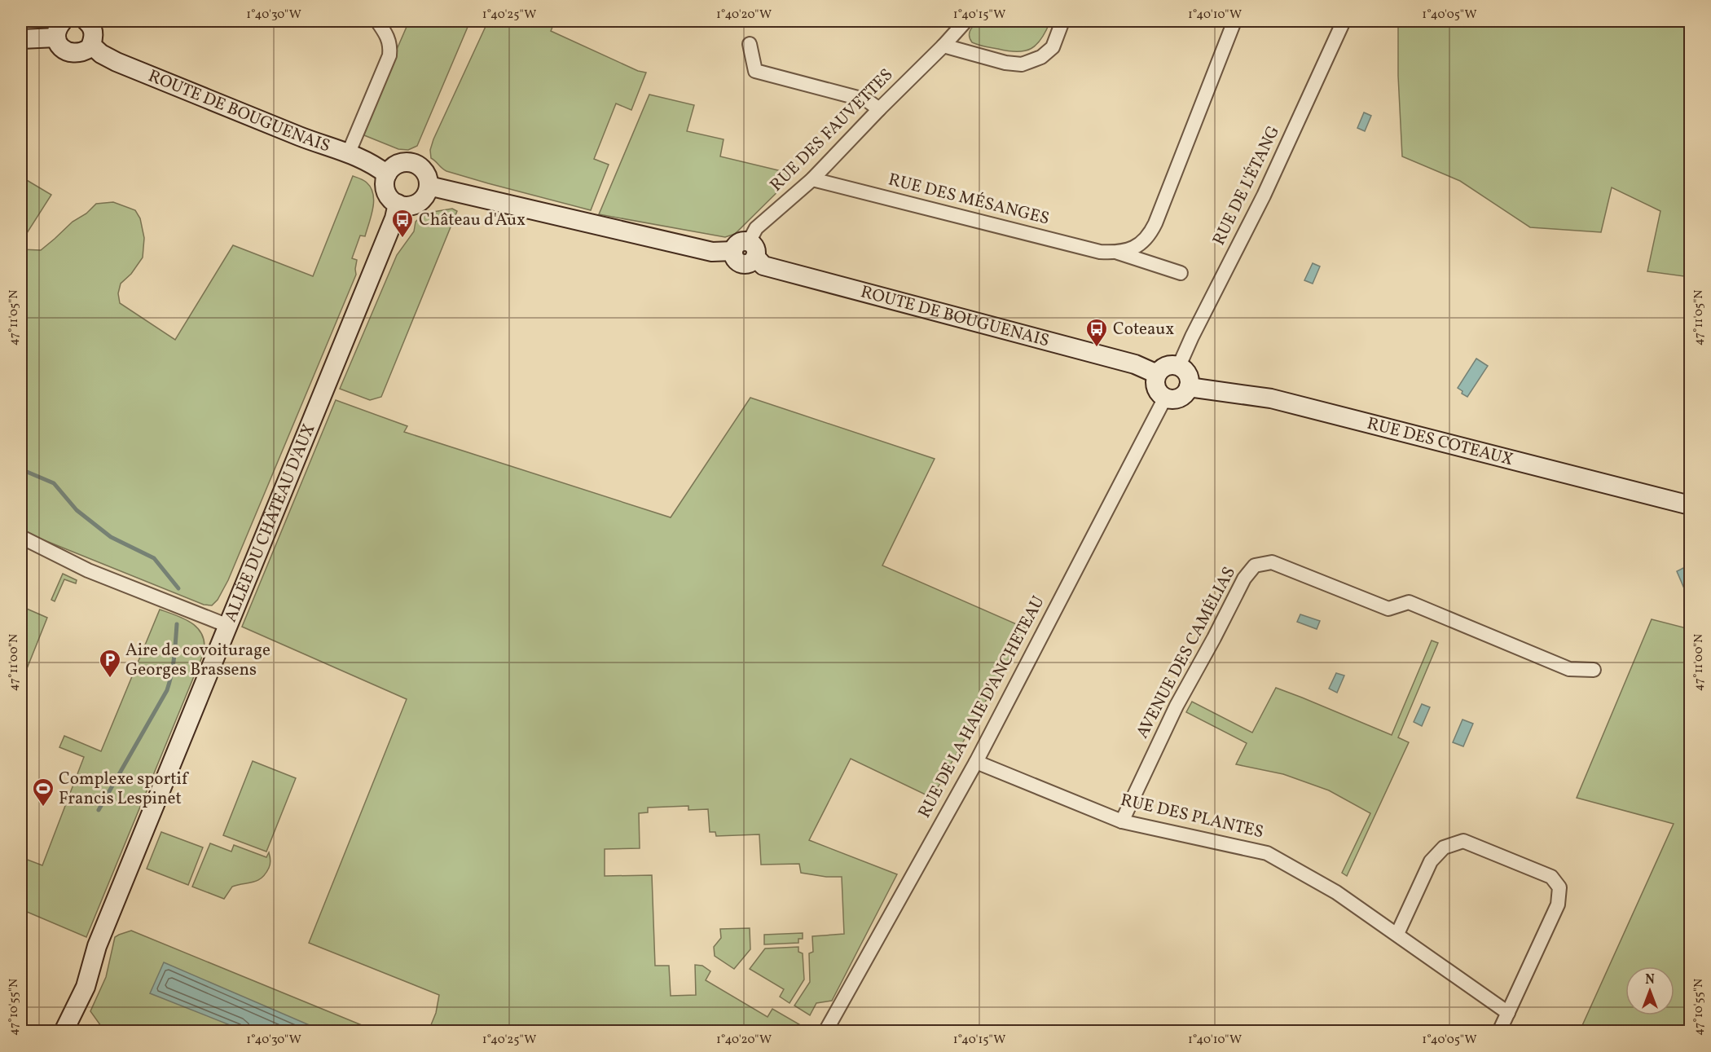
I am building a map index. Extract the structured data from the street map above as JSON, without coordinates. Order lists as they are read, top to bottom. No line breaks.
{"streets":{"street":["ROUTE DE BOUGUENAIS","RUE DES FAUVETTES","RUE DE L'ÉTANG","RUE DES MÉSANGES","RUE DES COTEAUX","ALLÉE DU CHÂTEAU D'AUX","AVENUE DES CAMÉLIAS","RUE DE LA HAIE D'ANCHETEAU","RUE DES PLANTES"]},"crossings":[["ROUTE DE BOUGUENAIS","RUE DES FAUVETTES"],["ROUTE DE BOUGUENAIS","RUE DE L'ÉTANG"],["ROUTE DE BOUGUENAIS","RUE DES COTEAUX"],["ROUTE DE BOUGUENAIS","ALLÉE DU CHÂTEAU D'AUX"],["ROUTE DE BOUGUENAIS","RUE DE LA HAIE D'ANCHETEAU"],["RUE DES FAUVETTES","RUE DES MÉSANGES"],["RUE DE L'ÉTANG","RUE DES COTEAUX"],["RUE DE L'ÉTANG","RUE DE LA HAIE D'ANCHETEAU"],["RUE DES COTEAUX","RUE DE LA HAIE D'ANCHETEAU"],["AVENUE DES CAMÉLIAS","RUE DES PLANTES"],["RUE DE LA HAIE D'ANCHETEAU","RUE DES PLANTES"]],"places":{"bus stop":["Château d'Aux","Coteaux"],"parking":["Aire de covoiturage Georges Brassens"],"sports":["Complexe sportif Francis Lespinet"]},"north":"top","coordinates":["1°40'30\"W","1°40'25\"W","1°40'20\"W","1°40'15\"W","1°40'10\"W","1°40'05\"W","47°11'05\"N","47°11'00\"N","47°10'55\"N"]}
